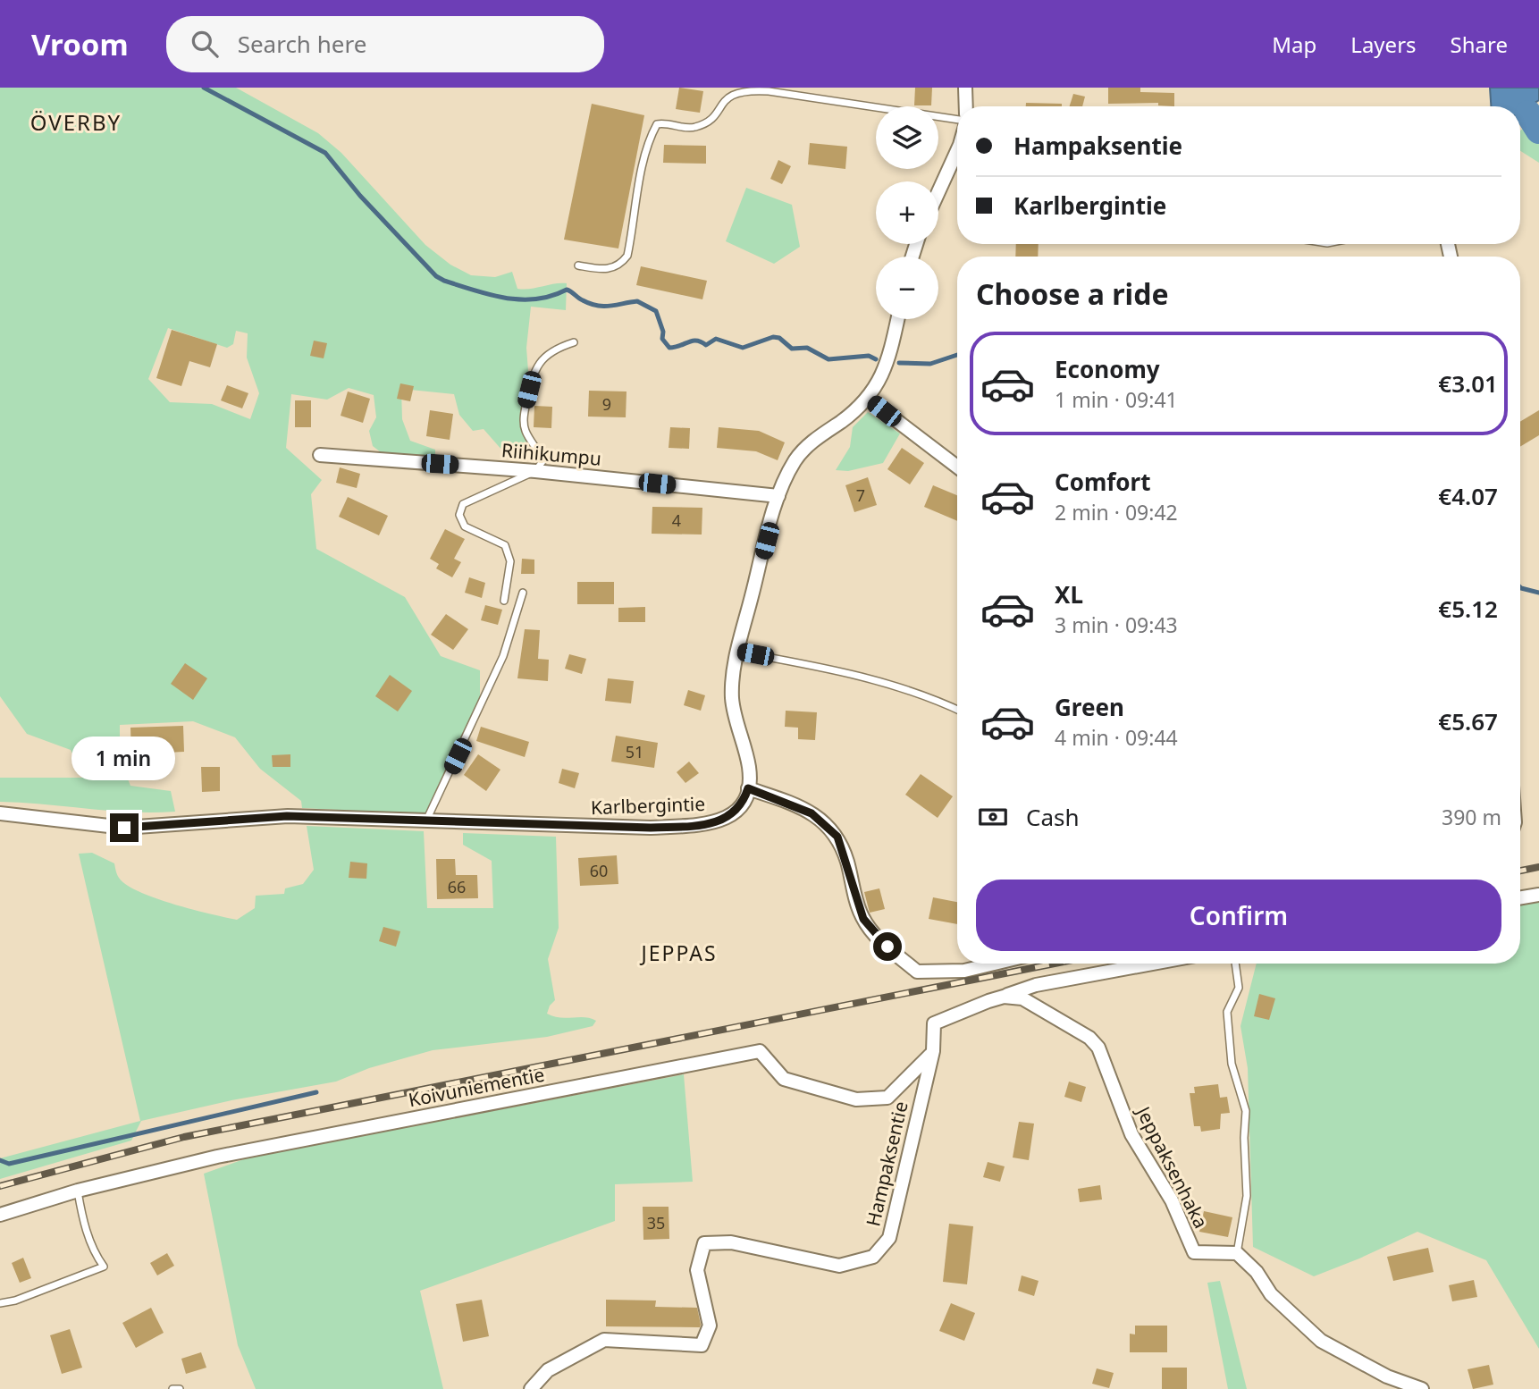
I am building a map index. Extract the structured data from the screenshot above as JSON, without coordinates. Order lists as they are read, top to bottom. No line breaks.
{"streets":{"street":["Riihikumpu","Karlbergintie","Koivuniementie","Hampaksentie","Jeppaksenhaka"]},"crossings":[["Koivuniementie","Hampaksentie"],["Hampaksentie","Jeppaksenhaka"]],"districts":["ÖVERBY","JEPPAS"],"house_numbers":["9","7","4","51","60","66","35"],"page":{"header":"Vroom","search":"Search here","nav":["Map","Layers","Share"],"map_buttons":["+","−"],"banner":["Hampaksentie","Karlbergintie"],"heading":"Choose a ride","list":[{"name":"Economy","note":"1 min · 09:41","value":"€3.01"},{"name":"Comfort","note":"2 min · 09:42","value":"€4.07"},{"name":"XL","note":"3 min · 09:43","value":"€5.12"},{"name":"Green","note":"4 min · 09:44","value":"€5.67"}],"bubble":"1 min","pay":["Cash","390 m"],"buttons":"Confirm"}}
